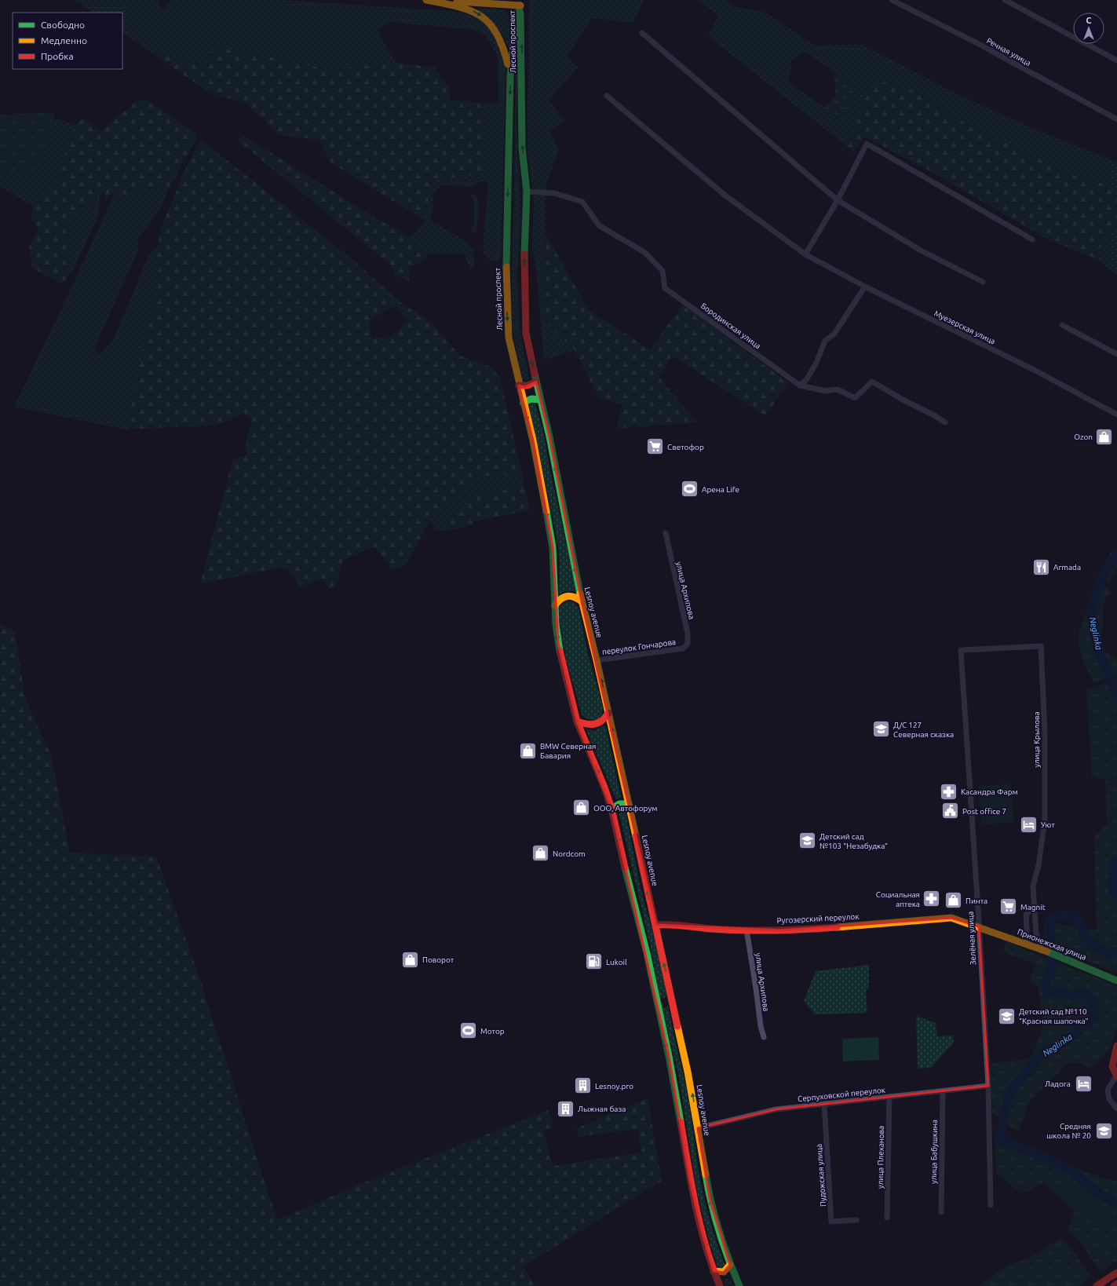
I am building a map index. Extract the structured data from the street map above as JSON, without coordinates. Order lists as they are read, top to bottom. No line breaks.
{"streets":{"main road":["Лесной проспект","Lesnoy avenue","Ругозерский переулок","Прионежская улица"],"street":["Речная улица","Бородинская улица","Муезерская улица","улица Архипова","переулок Гончарова","улица Крылова","Зелёная улица","Серпуховской переулок","улица Бабушкина","улица Плеханова","Пудожская улица"]},"crossings":[["Лесной проспект","Бородинская улица"],["Лесной проспект","Lesnoy avenue"],["улица Архипова","переулок Гончарова"],["улица Архипова","Ругозерский переулок"],["Lesnoy avenue","переулок Гончарова"],["Lesnoy avenue","Ругозерский переулок"],["Lesnoy avenue","Серпуховской переулок"],["улица Крылова","Зелёная улица"],["улица Крылова","Прионежская улица"],["Ругозерский переулок","Зелёная улица"],["Ругозерский переулок","Прионежская улица"],["Зелёная улица","Прионежская улица"],["Зелёная улица","Серпуховской переулок"],["Серпуховской переулок","улица Бабушкина"],["Серпуховской переулок","улица Плеханова"],["Серпуховской переулок","Пудожская улица"]],"water":["Neglinka"],"places":{"shop":["Ozon","BMW Северная Бавария","ООО, Автофорум","Nordcom","Пинта","Поворот"],"supermarket":["Светофор","Magnit"],"sports":["Арена Life","Мотор"],"restaurant":["Armada"],"school or university":["Д/С 127 Северная сказка","Детский сад №103 \"Незабудка\"","Детский сад №110 \"Красная шапочка\"","Средняя школа № 20"],"pharmacy":["Касандра Фарм","Социальная аптека"],"public building":["Post office 7"],"hotel":["Уют","Ладога"],"fuel station":["Lukoil"],"building":["Lesnoy.pro","Лыжная база"]},"legend":["Свободно","Медленно","Пробка"],"north":"top"}
